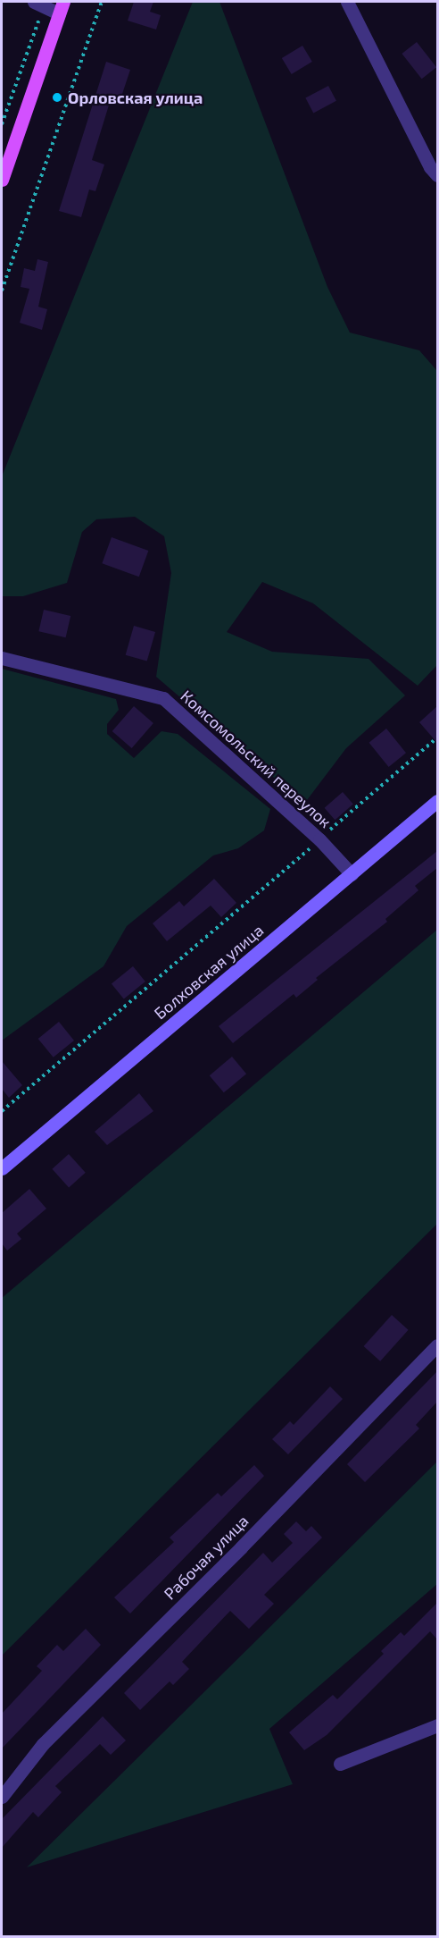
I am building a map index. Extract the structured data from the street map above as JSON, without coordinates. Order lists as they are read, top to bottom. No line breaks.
{"streets":{"main road":["Болховская улица"],"street":["Комсомольский переулок","Рабочая улица"]},"crossings":[["Комсомольский переулок","Болховская улица"]],"places":["Орловская улица"]}
